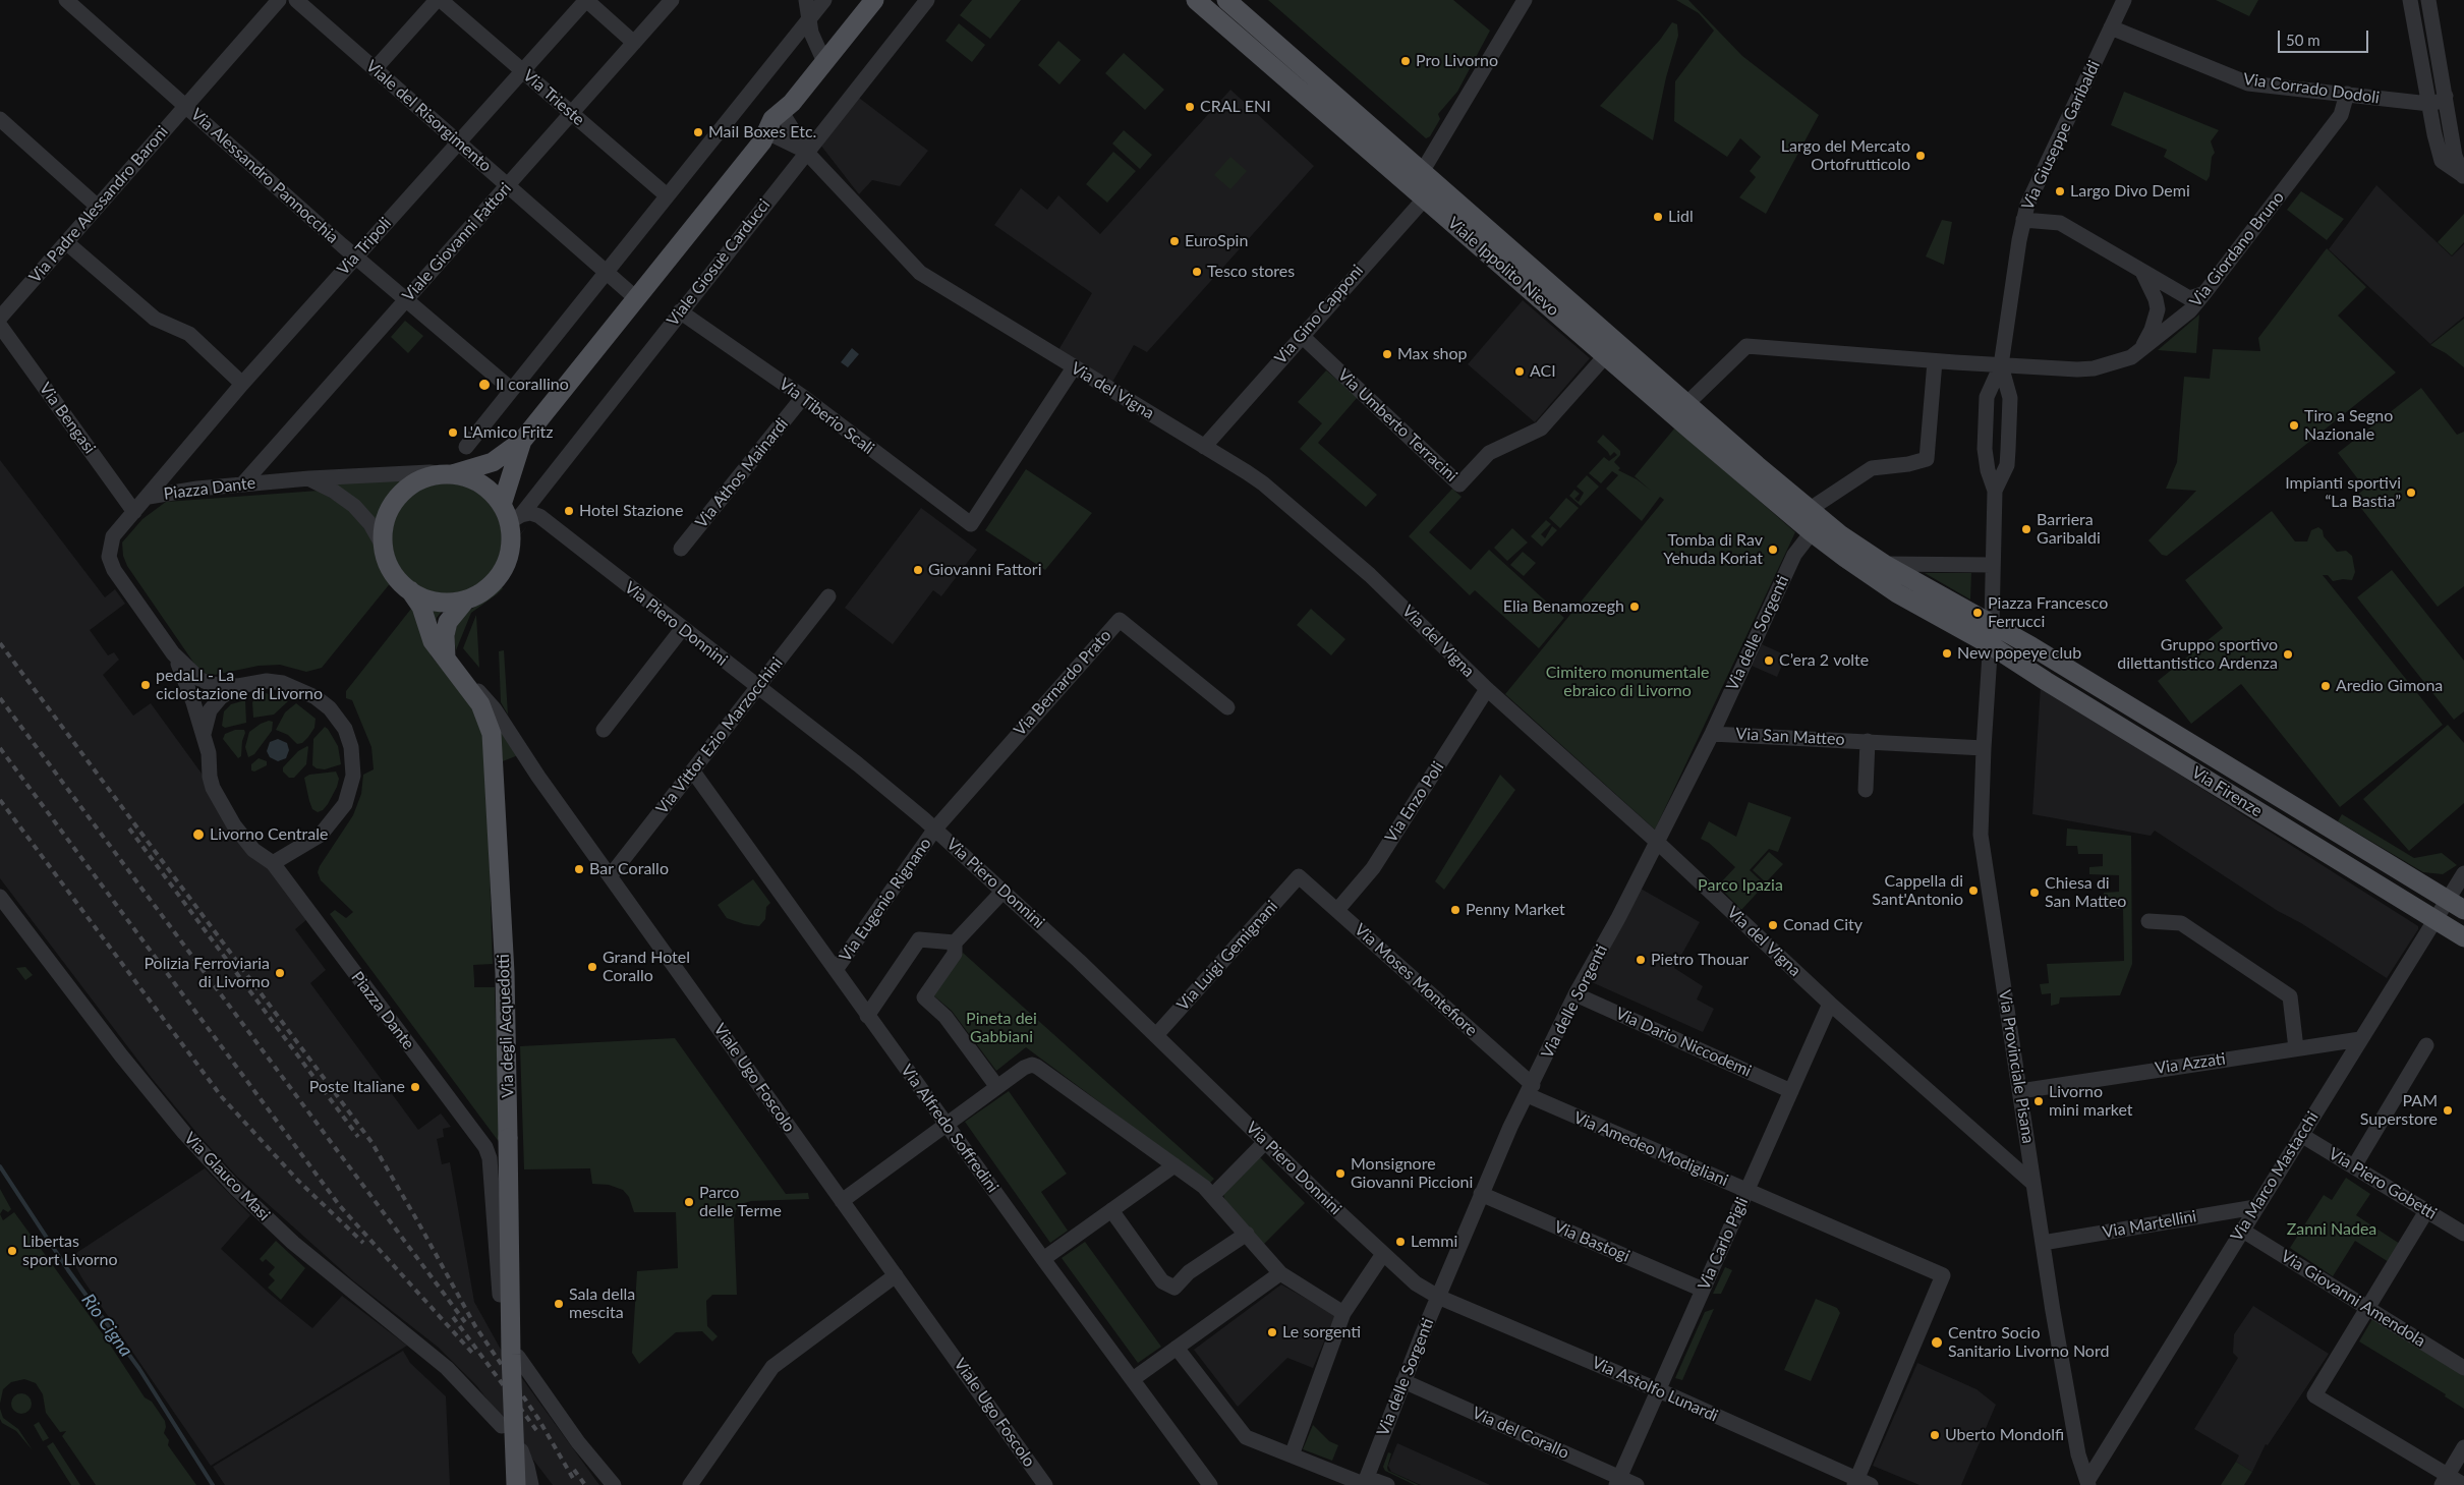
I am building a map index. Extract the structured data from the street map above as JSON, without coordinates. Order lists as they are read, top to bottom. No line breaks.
{"streets":{"main road":["Viale Ippolito Nievo","Via Firenze","Via degli Acquedotti"],"street":["Via Corrado Dodoli","Via Trieste","Viale del Risorgimento","Via Giuseppe Garibaldi","Via Alessandro Pannocchia","Via Padre Alessandro Baroni","Viale Giovanni Fattori","Via Tripoli","Via Giordano Bruno","Viale Giosuè Carducci","Via Gino Capponi","Via del Vigna","Via Tiberio Scali","Via Bengasi","Via Umberto Terracini","Via Athos Mainardi","Piazza Dante","Via Piero Donnini","Via delle Sorgenti","Via Bernardo Prato","Via Vittor Ezio Marzocchini","Via San Matteo","Via Enzo Poli","Via Eugenio Rignano","Via Luigi Gemignani","Via Moses Montefiore","Via Dario Niccodemi","Via Azzati","Via Provinciale Pisana","Viale Ugo Foscolo","Via Alfredo Soffredini","Via Amedeo Modigliani","Via Glauco Masi","Via Marco Mastacchi","Via Piero Gobetti","Via Martellini","Via Bastogi","Via Carlo Pigli","Via Giovanni Amendola","Via Astolfo Lunardi","Via del Corallo"]},"crossings":[["Via Corrado Dodoli","Via Giuseppe Garibaldi"],["Via Corrado Dodoli","Via Giordano Bruno"],["Via Trieste","Viale Giovanni Fattori"],["Via Trieste","Via Tripoli"],["Viale del Risorgimento","Viale Giovanni Fattori"],["Viale del Risorgimento","Via Tripoli"],["Via Giuseppe Garibaldi","Via Giordano Bruno"],["Via Alessandro Pannocchia","Via Padre Alessandro Baroni"],["Via Alessandro Pannocchia","Viale Giovanni Fattori"],["Via Alessandro Pannocchia","Via Tripoli"],["Viale Giovanni Fattori","Piazza Dante"],["Via Tripoli","Piazza Dante"],["Viale Giosuè Carducci","Via del Vigna"],["Viale Giosuè Carducci","Via Tiberio Scali"],["Viale Giosuè Carducci","Piazza Dante"],["Viale Giosuè Carducci","Via Piero Donnini"],["Viale Giosuè Carducci","Via degli Acquedotti"],["Viale Ippolito Nievo","Via Gino Capponi"],["Viale Ippolito Nievo","Via Umberto Terracini"],["Viale Ippolito Nievo","Via delle Sorgenti"],["Via Gino Capponi","Via del Vigna"],["Via Gino Capponi","Via Umberto Terracini"],["Via del Vigna","Via Tiberio Scali"],["Via del Vigna","Via delle Sorgenti"],["Via del Vigna","Via Enzo Poli"],["Via del Vigna","Via Provinciale Pisana"],["Via del Vigna","Via Carlo Pigli"],["Via Tiberio Scali","Via Athos Mainardi"],["Via Bengasi","Piazza Dante"],["Piazza Dante","Via Piero Donnini"],["Piazza Dante","Via degli Acquedotti"],["Via Piero Donnini","Via delle Sorgenti"],["Via Piero Donnini","Via Bernardo Prato"],["Via Piero Donnini","Via Vittor Ezio Marzocchini"],["Via Piero Donnini","Via Eugenio Rignano"],["Via Piero Donnini","Via Luigi Gemignani"],["Via Piero Donnini","Via degli Acquedotti"],["Via Piero Donnini","Via Astolfo Lunardi"],["Via delle Sorgenti","Via San Matteo"],["Via delle Sorgenti","Via Moses Montefiore"],["Via delle Sorgenti","Via Dario Niccodemi"],["Via delle Sorgenti","Via Amedeo Modigliani"],["Via delle Sorgenti","Via Bastogi"],["Via delle Sorgenti","Via Astolfo Lunardi"],["Via delle Sorgenti","Via del Corallo"],["Via Bernardo Prato","Via Eugenio Rignano"],["Via Vittor Ezio Marzocchini","Viale Ugo Foscolo"],["Via Vittor Ezio Marzocchini","Via Alfredo Soffredini"],["Via San Matteo","Via Provinciale Pisana"],["Via Firenze","Via Provinciale Pisana"],["Via Firenze","Via Marco Mastacchi"],["Via Enzo Poli","Via Moses Montefiore"],["Via Eugenio Rignano","Via Alfredo Soffredini"],["Via Luigi Gemignani","Via Moses Montefiore"],["Via Moses Montefiore","Via Amedeo Modigliani"],["Via degli Acquedotti","Viale Ugo Foscolo"],["Via Dario Niccodemi","Via Carlo Pigli"],["Via Azzati","Via Provinciale Pisana"],["Via Azzati","Via Marco Mastacchi"],["Via Provinciale Pisana","Via Marco Mastacchi"],["Via Provinciale Pisana","Via Martellini"],["Via Amedeo Modigliani","Via Carlo Pigli"],["Via Amedeo Modigliani","Via Astolfo Lunardi"],["Via Marco Mastacchi","Via Piero Gobetti"],["Via Marco Mastacchi","Via Martellini"],["Via Marco Mastacchi","Via Giovanni Amendola"],["Via Bastogi","Via Carlo Pigli"],["Via Carlo Pigli","Via Astolfo Lunardi"],["Via Carlo Pigli","Via del Corallo"]],"water":["Rio Cigna"],"parks":["Cimitero monumentale ebraico di Livorno","Parco Ipazia","Pineta dei Gabbiani","Zanni Nadea"],"places":["Pro Livorno","CRAL ENI","Mail Boxes Etc.","Largo del Mercato Ortofrutticolo","Largo Divo Demi","Lidl","EuroSpin","Tesco stores","Max shop","ACI","Il corallino","Tiro a Segno Nazionale","L'Amico Fritz","Impianti sportivi “La Bastia”","Hotel Stazione","Barriera Garibaldi","Tomba di Rav Yehuda Koriat","Giovanni Fattori","Elia Benamozegh","Piazza Francesco Ferrucci","New popeye club","Gruppo sportivo dilettantistico Ardenza","C’era 2 volte","pedaLI - La ciclostazione di Livorno","Aredio Gimona","Livorno Centrale","Bar Corallo","Cappella di Sant'Antonio","Chiesa di San Matteo","Penny Market","Conad City","Pietro Thouar","Grand Hotel Corallo","Polizia Ferroviaria di Livorno","Poste Italiane","Livorno mini market","PAM Superstore","Monsignore Giovanni Piccioni","Parco delle Terme","Lemmi","Libertas sport Livorno","Sala della mescita","Le sorgenti","Centro Socio Sanitario Livorno Nord","Uberto Mondolfi"],"scale_bar":"50 m"}
